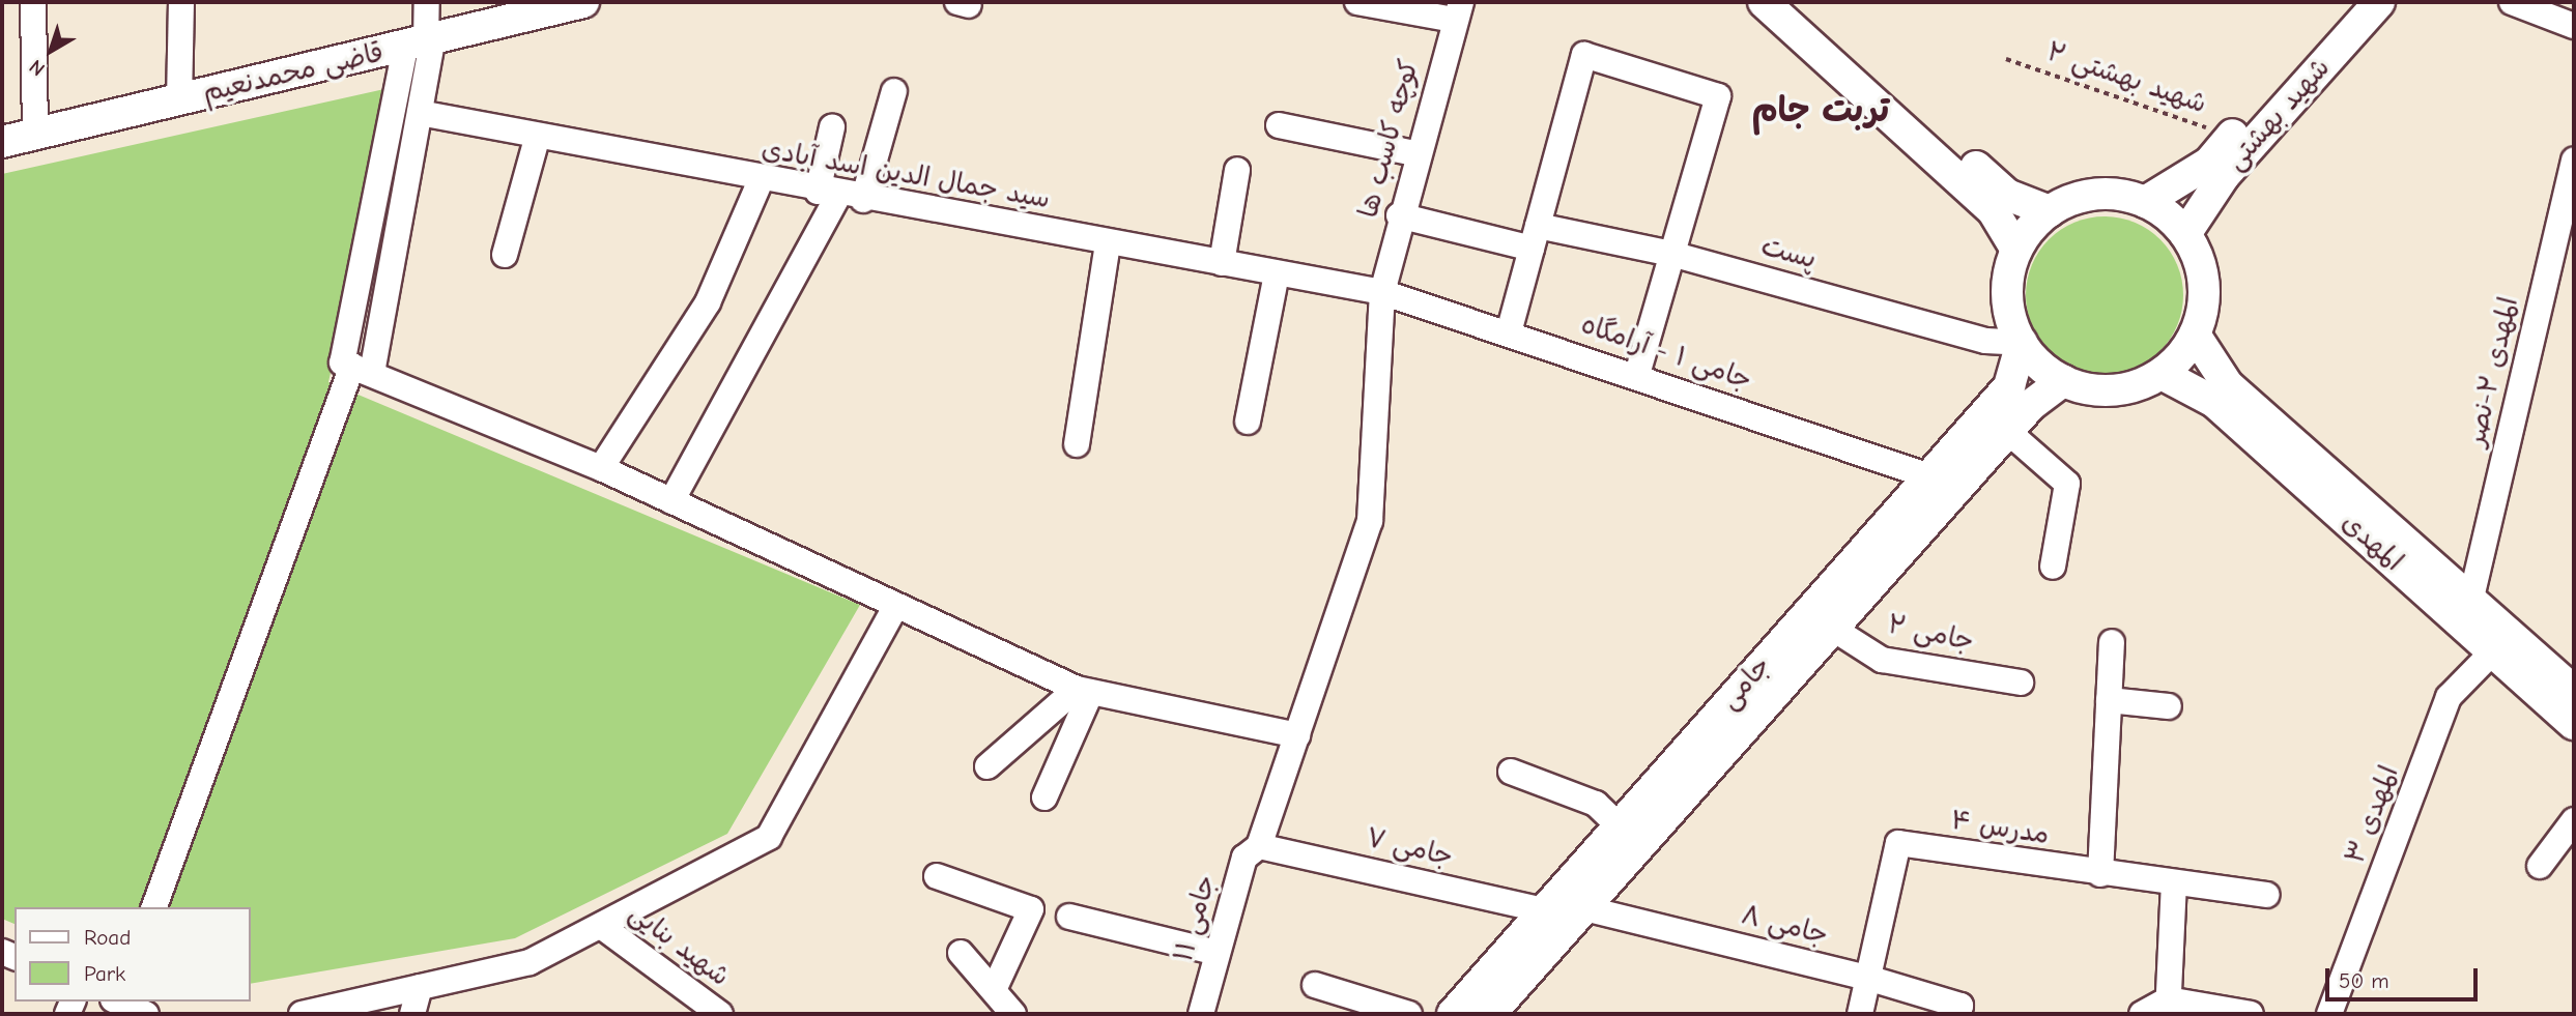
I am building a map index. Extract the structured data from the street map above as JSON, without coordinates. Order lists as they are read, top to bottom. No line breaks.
{"streets":{"main road":["قاضی محمدنعیم","شهید بهشتی","المهدی","جامی"],"street":["کوچه کاسب ها","سید جمال الدین اسد آبادی","پست","جامی ۱ - آرامگاه","المهدی ۲-نصر","جامی ۲","المهدی ۳","مدرس ۴","جامی ۷","جامی ۱۱","جامی ۸","شهید بنایی"],"path":["شهید بهشتی ۲"]},"crossings":[["شهید بهشتی ۲","شهید بهشتی"],["شهید بهشتی","پست"],["شهید بهشتی","المهدی"],["شهید بهشتی","جامی"],["کوچه کاسب ها","سید جمال الدین اسد آبادی"],["کوچه کاسب ها","پست"],["کوچه کاسب ها","جامی ۱ - آرامگاه"],["کوچه کاسب ها","جامی ۱۱"],["سید جمال الدین اسد آبادی","جامی ۱ - آرامگاه"],["پست","المهدی"],["پست","جامی"],["جامی ۱ - آرامگاه","جامی"],["المهدی ۲-نصر","المهدی"],["المهدی","جامی"],["المهدی","المهدی ۳"],["جامی ۲","جامی"],["جامی","جامی ۷"],["جامی","جامی ۸"],["مدرس ۴","جامی ۸"],["جامی ۷","جامی ۱۱"]],"districts":["تربت جام"],"legend":["Road","Park"],"scale_bar":"50 m","north":"bottom left"}
